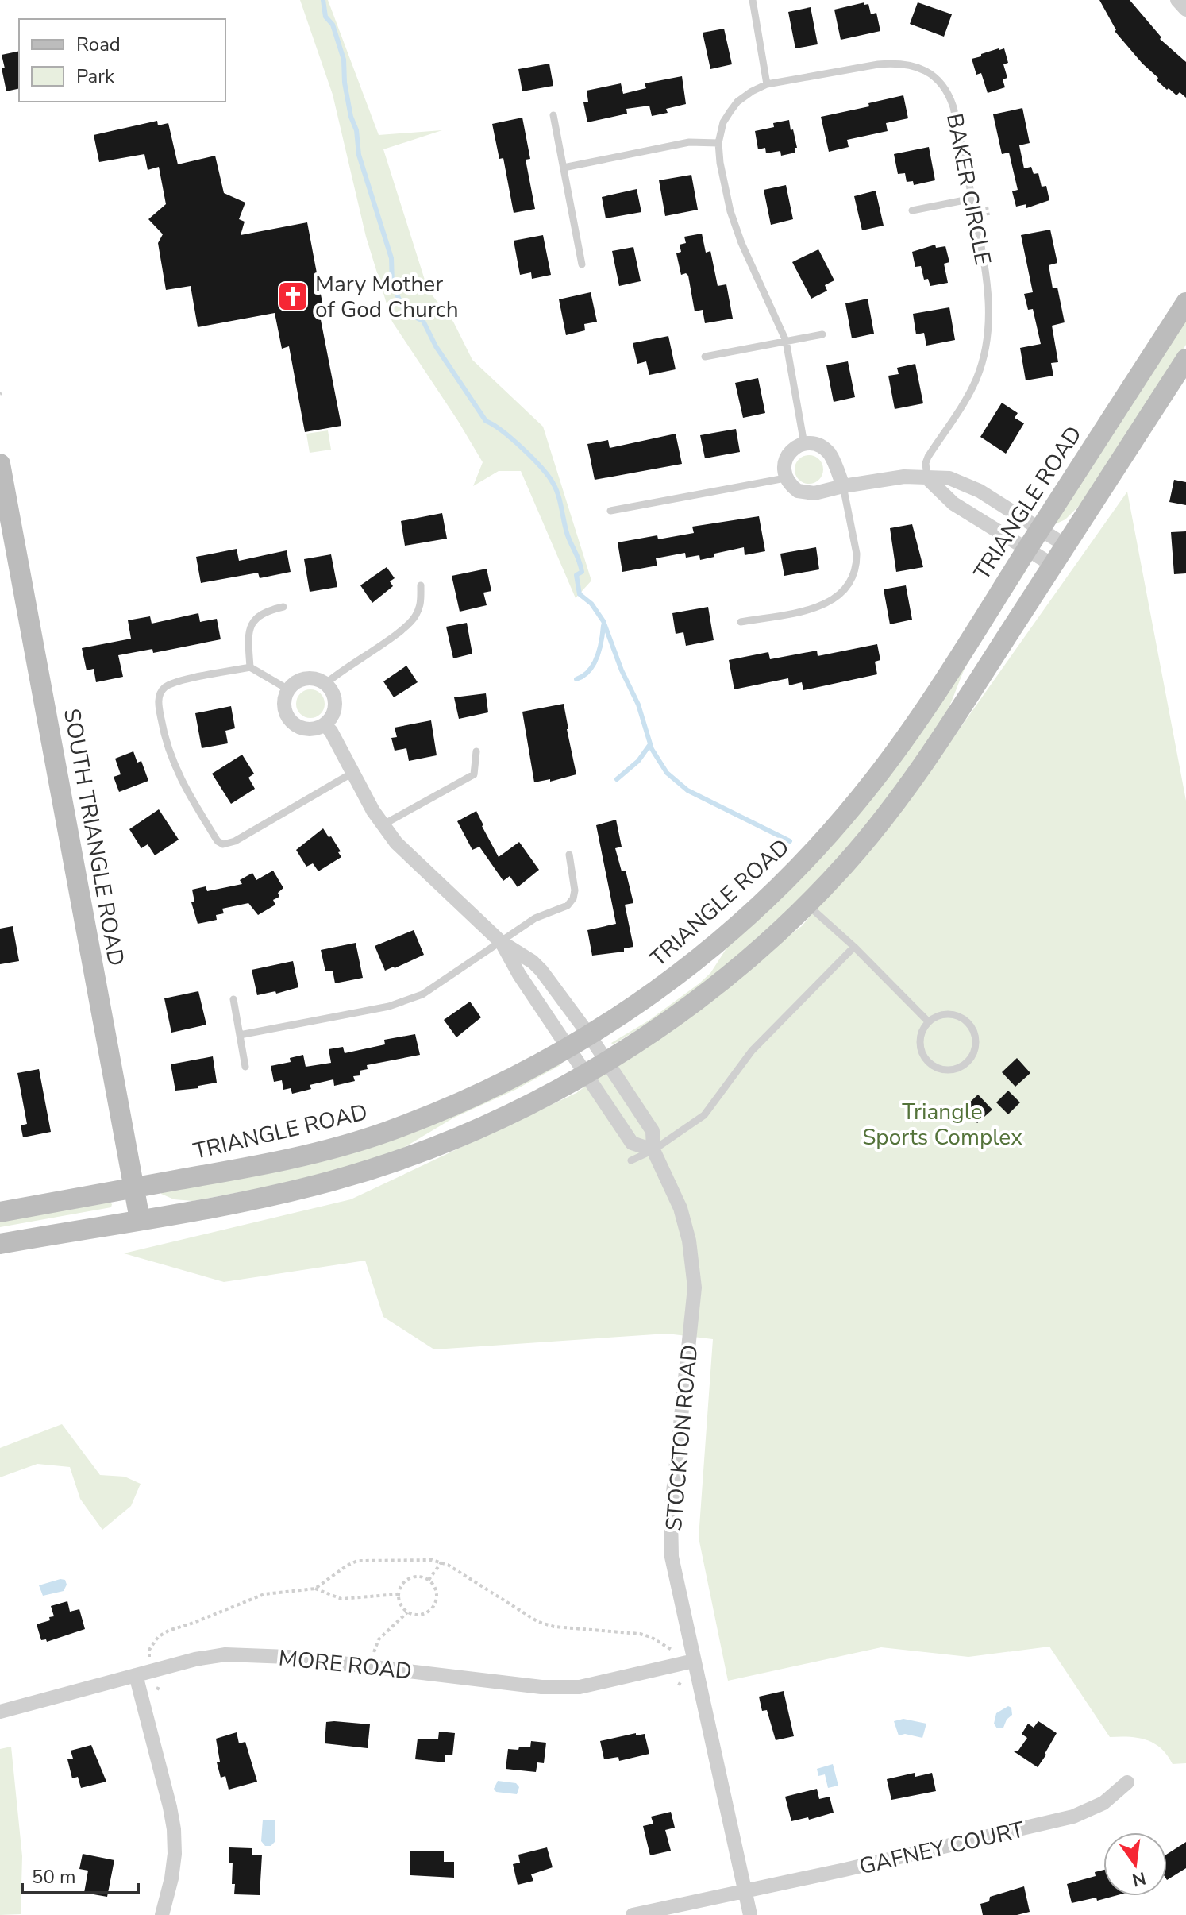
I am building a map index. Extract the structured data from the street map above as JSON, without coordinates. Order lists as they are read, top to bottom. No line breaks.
{"streets":{"street":["TRIANGLE ROAD","SOUTH TRIANGLE ROAD","STOCKTON ROAD","MORE ROAD","GAFNEY COURT"],"lane":["BAKER CIRCLE"]},"crossings":[["TRIANGLE ROAD","SOUTH TRIANGLE ROAD"],["TRIANGLE ROAD","STOCKTON ROAD"],["STOCKTON ROAD","MORE ROAD"],["STOCKTON ROAD","GAFNEY COURT"]],"parks":["Triangle Sports Complex"],"places":{"church":["Mary Mother of God Church"]},"legend":["Road","Park"],"scale_bar":"50 m","north":"bottom"}
